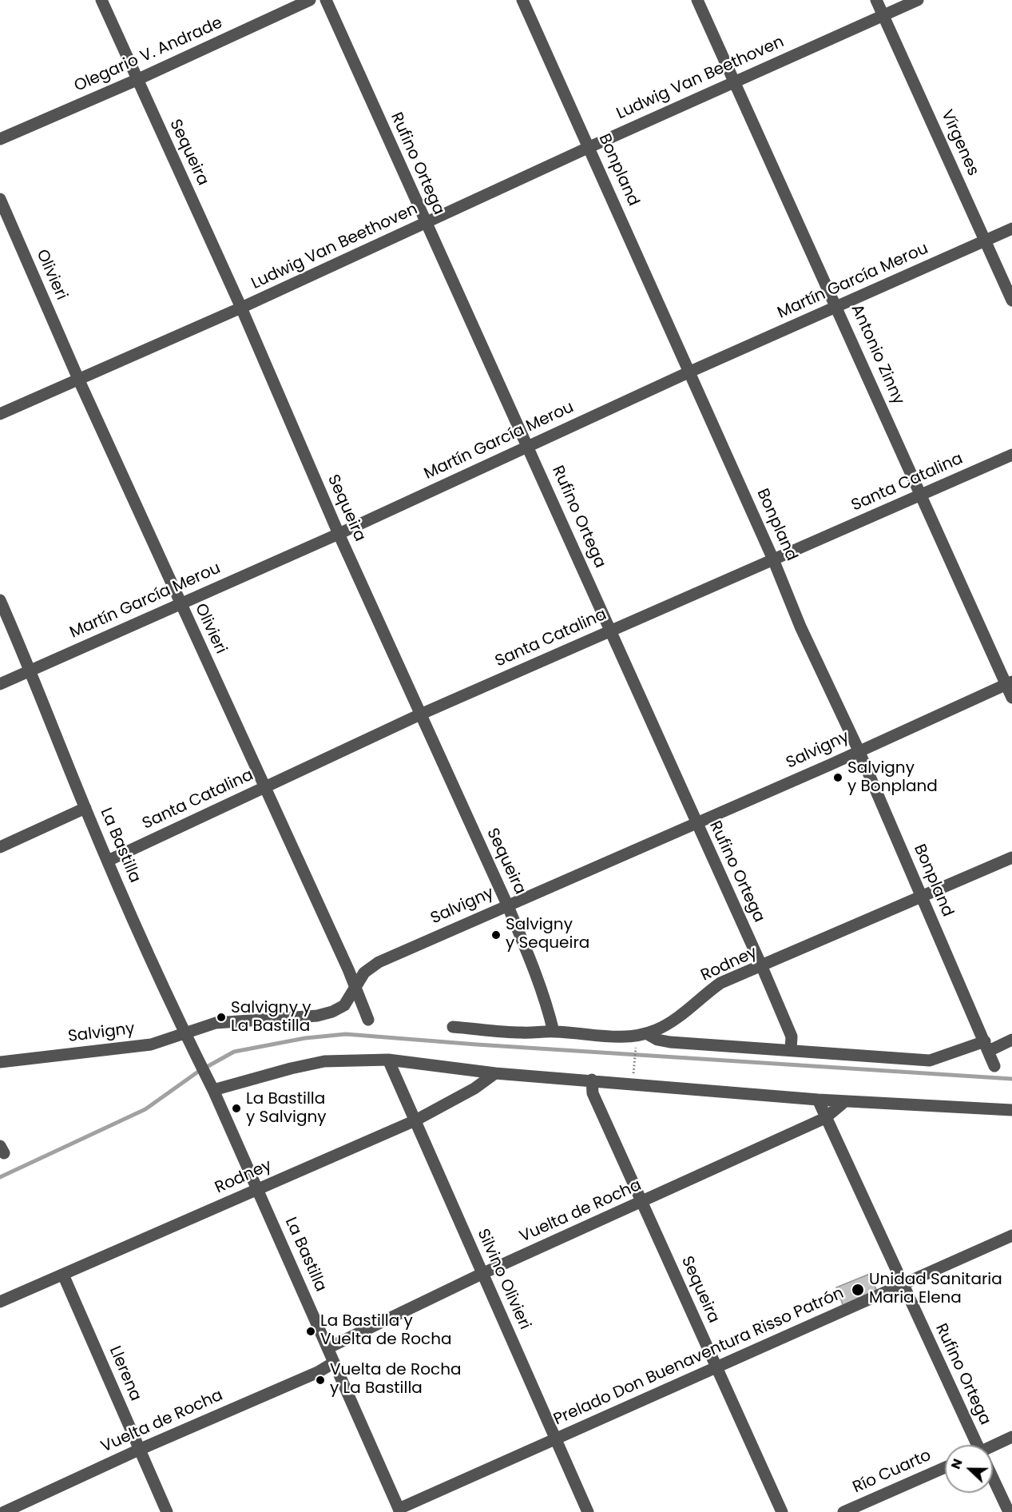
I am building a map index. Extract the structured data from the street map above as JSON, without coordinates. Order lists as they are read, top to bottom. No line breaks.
{"streets":{"street":["Olegario V. Andrade","Ludwig Van Beethoven","Vírgenes","Sequeira","Rufino Ortega","Bonpland","Olivieri","Martín García Merou","Antonio Zinny","Santa Catalina","Salvigny","La Bastilla","Rodney","Vuelta de Rocha","Silvino Olivieri","Prelado Don Buenaventura Risso Patrón","Llerena","Río Cuarto"]},"crossings":[["Olegario V. Andrade","Sequeira"],["Ludwig Van Beethoven","Vírgenes"],["Ludwig Van Beethoven","Sequeira"],["Ludwig Van Beethoven","Rufino Ortega"],["Ludwig Van Beethoven","Bonpland"],["Ludwig Van Beethoven","Olivieri"],["Ludwig Van Beethoven","Antonio Zinny"],["Vírgenes","Martín García Merou"],["Sequeira","Martín García Merou"],["Sequeira","Santa Catalina"],["Sequeira","Salvigny"],["Sequeira","Rodney"],["Sequeira","Vuelta de Rocha"],["Sequeira","Prelado Don Buenaventura Risso Patrón"],["Rufino Ortega","Martín García Merou"],["Rufino Ortega","Santa Catalina"],["Rufino Ortega","Salvigny"],["Rufino Ortega","Rodney"],["Rufino Ortega","Vuelta de Rocha"],["Rufino Ortega","Prelado Don Buenaventura Risso Patrón"],["Bonpland","Martín García Merou"],["Bonpland","Santa Catalina"],["Bonpland","Salvigny"],["Bonpland","Rodney"],["Olivieri","Martín García Merou"],["Olivieri","Santa Catalina"],["Olivieri","Salvigny"],["Martín García Merou","Antonio Zinny"],["Martín García Merou","La Bastilla"],["Antonio Zinny","Santa Catalina"],["Antonio Zinny","Salvigny"],["Santa Catalina","La Bastilla"],["Salvigny","La Bastilla"],["La Bastilla","Rodney"],["La Bastilla","Vuelta de Rocha"],["La Bastilla","Prelado Don Buenaventura Risso Patrón"],["Rodney","Silvino Olivieri"],["Rodney","Llerena"],["Vuelta de Rocha","Silvino Olivieri"],["Vuelta de Rocha","Llerena"],["Silvino Olivieri","Prelado Don Buenaventura Risso Patrón"]],"places":["Salvigny y Bonpland","Salvigny y Sequeira","Salvigny y La Bastilla","La Bastilla y Salvigny","Unidad Sanitaria Maria Elena","La Bastilla y Vuelta de Rocha","Vuelta de Rocha y La Bastilla"],"north":"left"}
